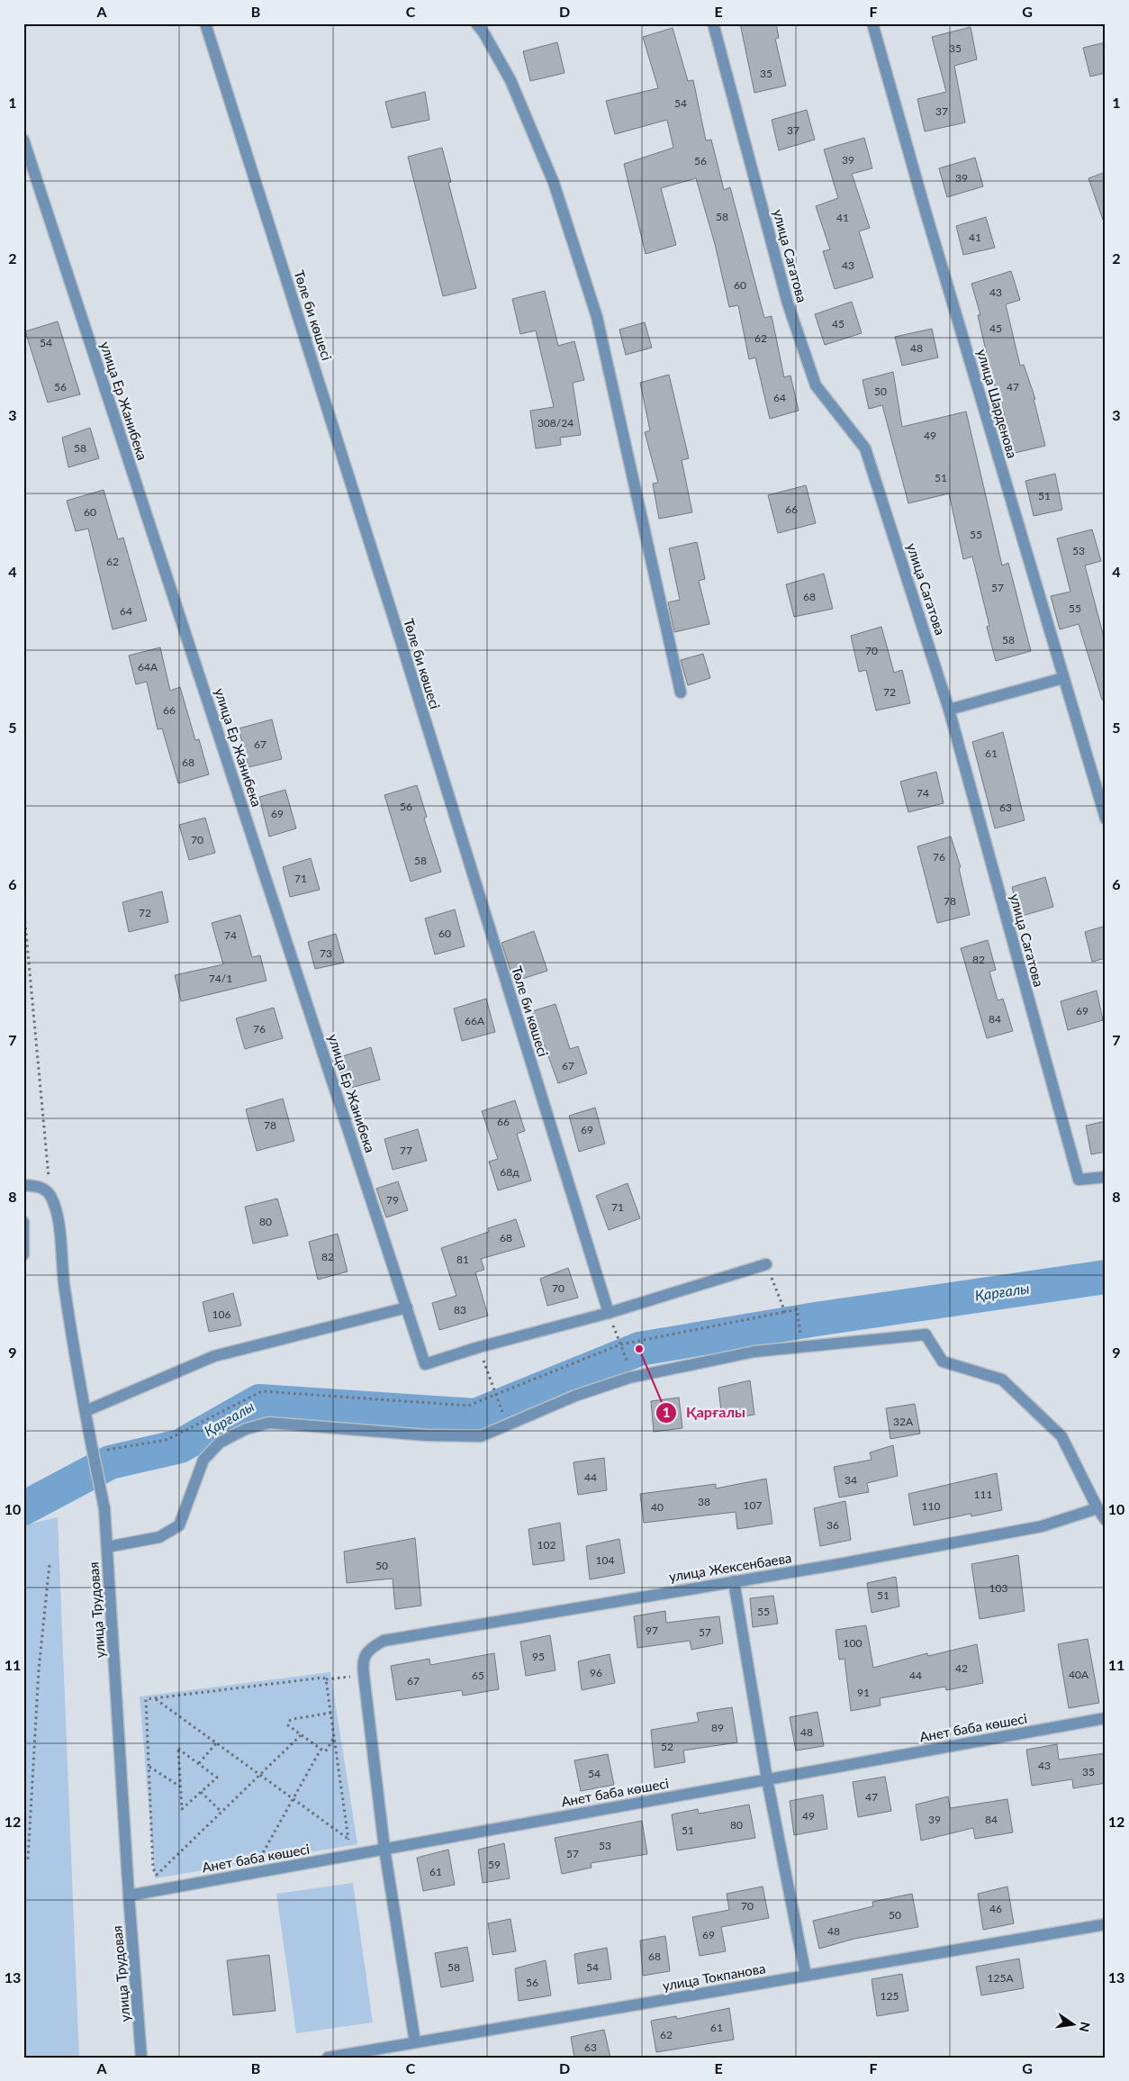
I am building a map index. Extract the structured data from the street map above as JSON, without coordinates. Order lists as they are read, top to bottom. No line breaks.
{"streets":{"street":["улица Сагатова","Төле би көшесі","улица Ер Жанибека","улица Шарденова","улица Жексенбаева","улица Трудовая","Анет баба көшесі","улица Токпанова"]},"crossings":[["улица Трудовая","Анет баба көшесі"]],"water":["Қарғалы"],"places":["Қарғалы"],"house_numbers":["35","35","54","37","37","39","56","39","58","41","41","43","60","43","45","45","62","54","48","56","47","50","64","308/24","49","58","51","51","66","60","55","53","62","57","68","55","64","58","70","64А","72","66","67","61","68","74","56","63","69","70","76","58","71","78","72","60","74","73","82","74/1","69","84","66А","76","67","66","78","69","77","68д","79","71","80","68","82","81","70","83","106","32А","44","34","111","38","107","110","40","36","102","104","50","103","51","55","97","57","100","95","42","96","40А","65","44","67","91","89","48","52","43","35","54","47","49","39","84","80","51","53","57","59","61","70","46","50","48","69","68","58","54","125А","56","125","61","62","63"],"north":"right","grid":{"columns":["A","B","C","D","E","F","G"],"rows":["1","2","3","4","5","6","7","8","9","10","11","12","13"]}}
